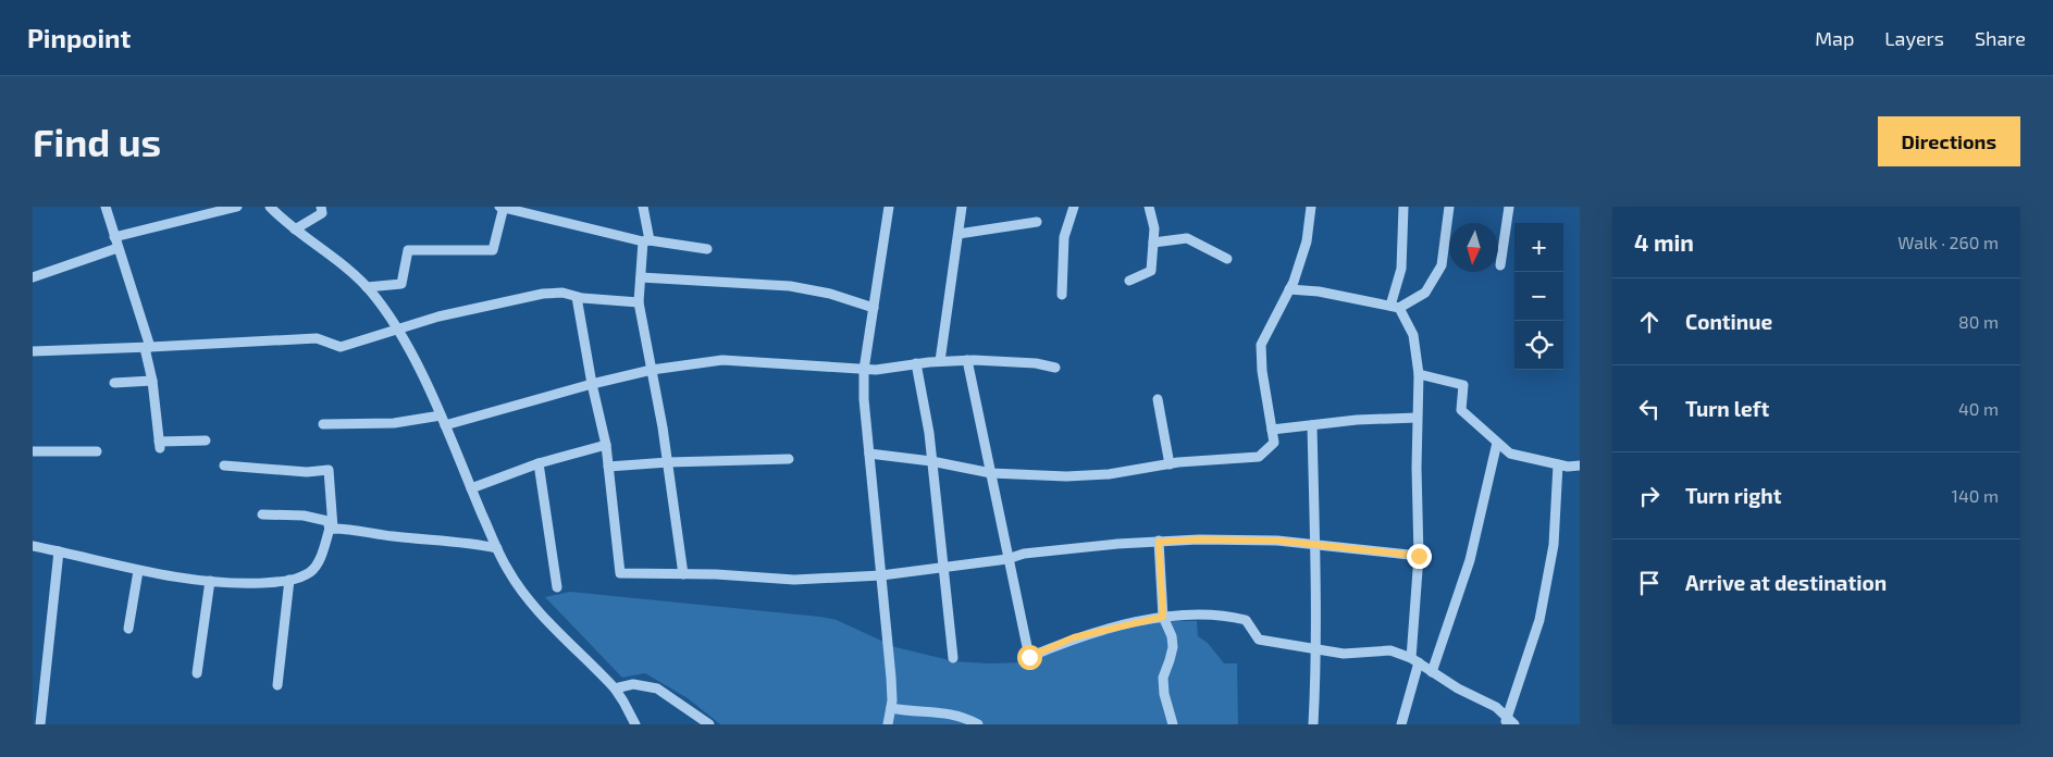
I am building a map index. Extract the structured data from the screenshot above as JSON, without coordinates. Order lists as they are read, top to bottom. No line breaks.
{"north":"bottom","page":{"header":"Pinpoint","nav":["Map","Layers","Share"],"buttons":"Directions","title":"Find us","heading":["4 min","Walk · 260 m"],"map_buttons":["+","−"],"list":[["Continue","80 m"],["Turn left","40 m"],["Turn right","140 m"],"Arrive at destination"]}}
